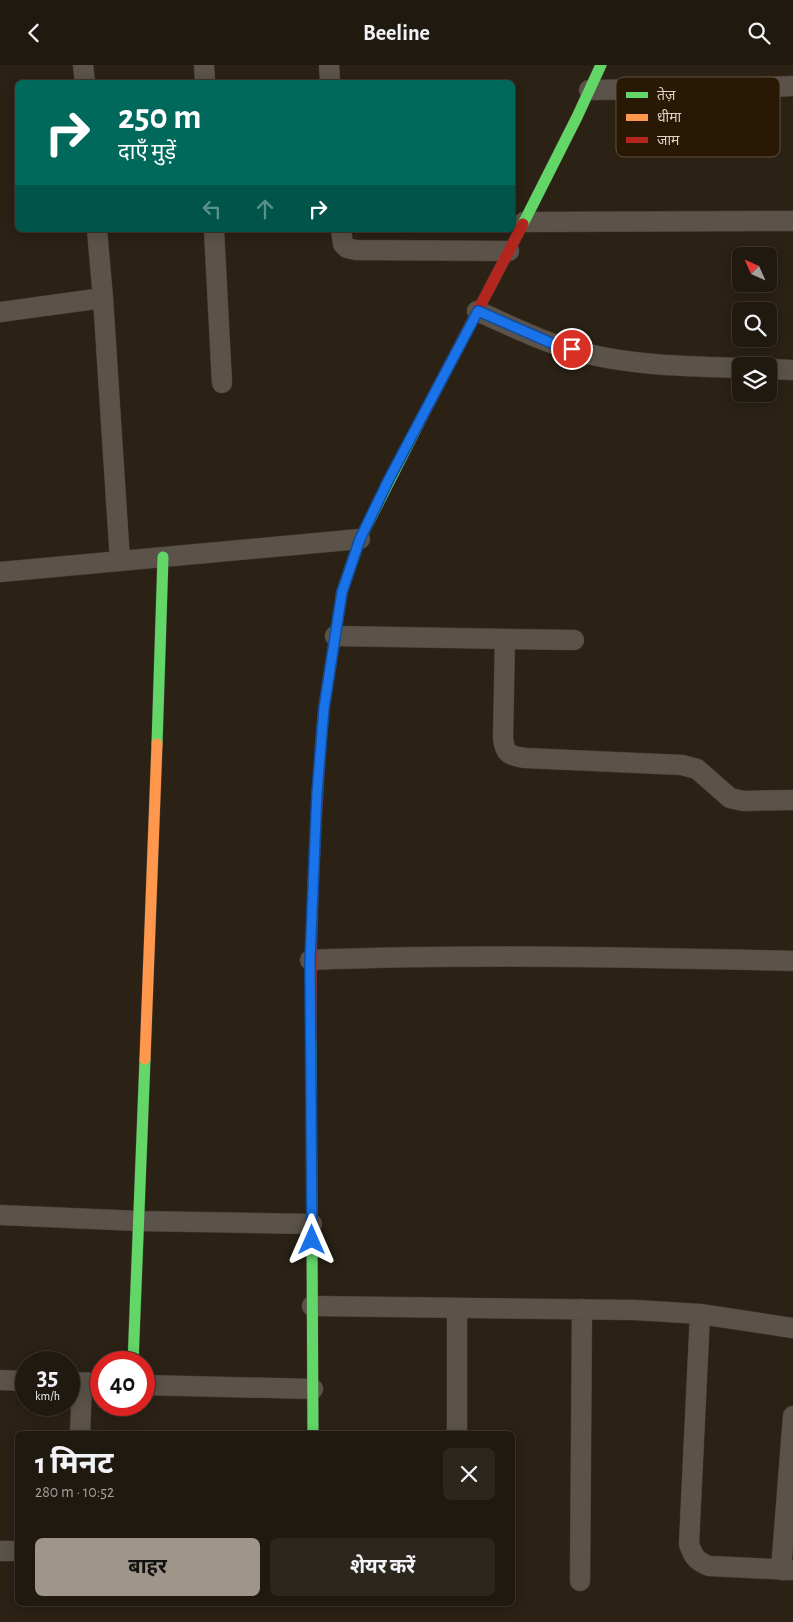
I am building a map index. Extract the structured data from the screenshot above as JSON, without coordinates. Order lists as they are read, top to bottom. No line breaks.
{"legend":["तेज़","धीमा","जाम"],"north":"top left","page":{"header":"Beeline","turn":["250 m","दाएँ मुड़ें"],"speed":"35 km/h","limit":"40","heading":["1 मिनट","280 m · 10:52"],"buttons":["बाहर","शेयर करें"]}}
